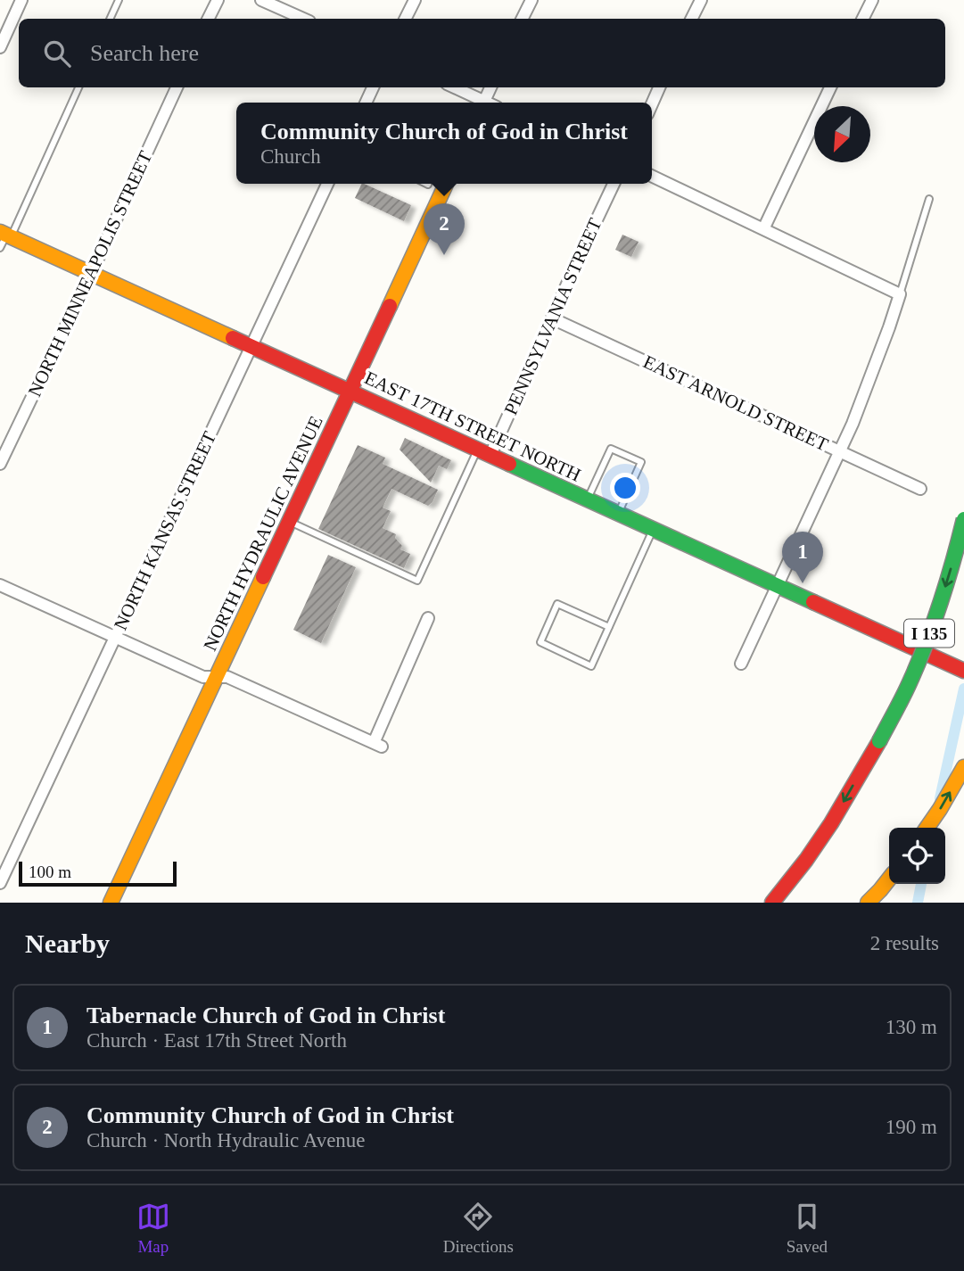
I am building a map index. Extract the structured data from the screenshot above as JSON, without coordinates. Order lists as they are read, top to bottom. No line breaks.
{"streets":{"main road":["EAST 17TH STREET NORTH","NORTH HYDRAULIC AVENUE","I 135"],"street":["NORTH MINNEAPOLIS STREET","PENNSYLVANIA STREET","EAST ARNOLD STREET","NORTH KANSAS STREET"]},"crossings":[["NORTH MINNEAPOLIS STREET","EAST 17TH STREET NORTH"],["PENNSYLVANIA STREET","EAST ARNOLD STREET"],["PENNSYLVANIA STREET","EAST 17TH STREET NORTH"],["EAST 17TH STREET NORTH","NORTH KANSAS STREET"],["EAST 17TH STREET NORTH","NORTH HYDRAULIC AVENUE"]],"scale_bar":"100 m","north":"bottom left","page":{"search":"Search here","popup":["Community Church of God in Christ","Church"],"pins":["2","1"],"scale":"100 m","heading":["Nearby","2 results"],"list":[{"mark":"1","name":"Tabernacle Church of God in Christ","note":"Church · East 17th Street North","value":"130 m"},{"mark":"2","name":"Community Church of God in Christ","note":"Church · North Hydraulic Avenue","value":"190 m"}],"nav":["Map","Directions","Saved"]}}
